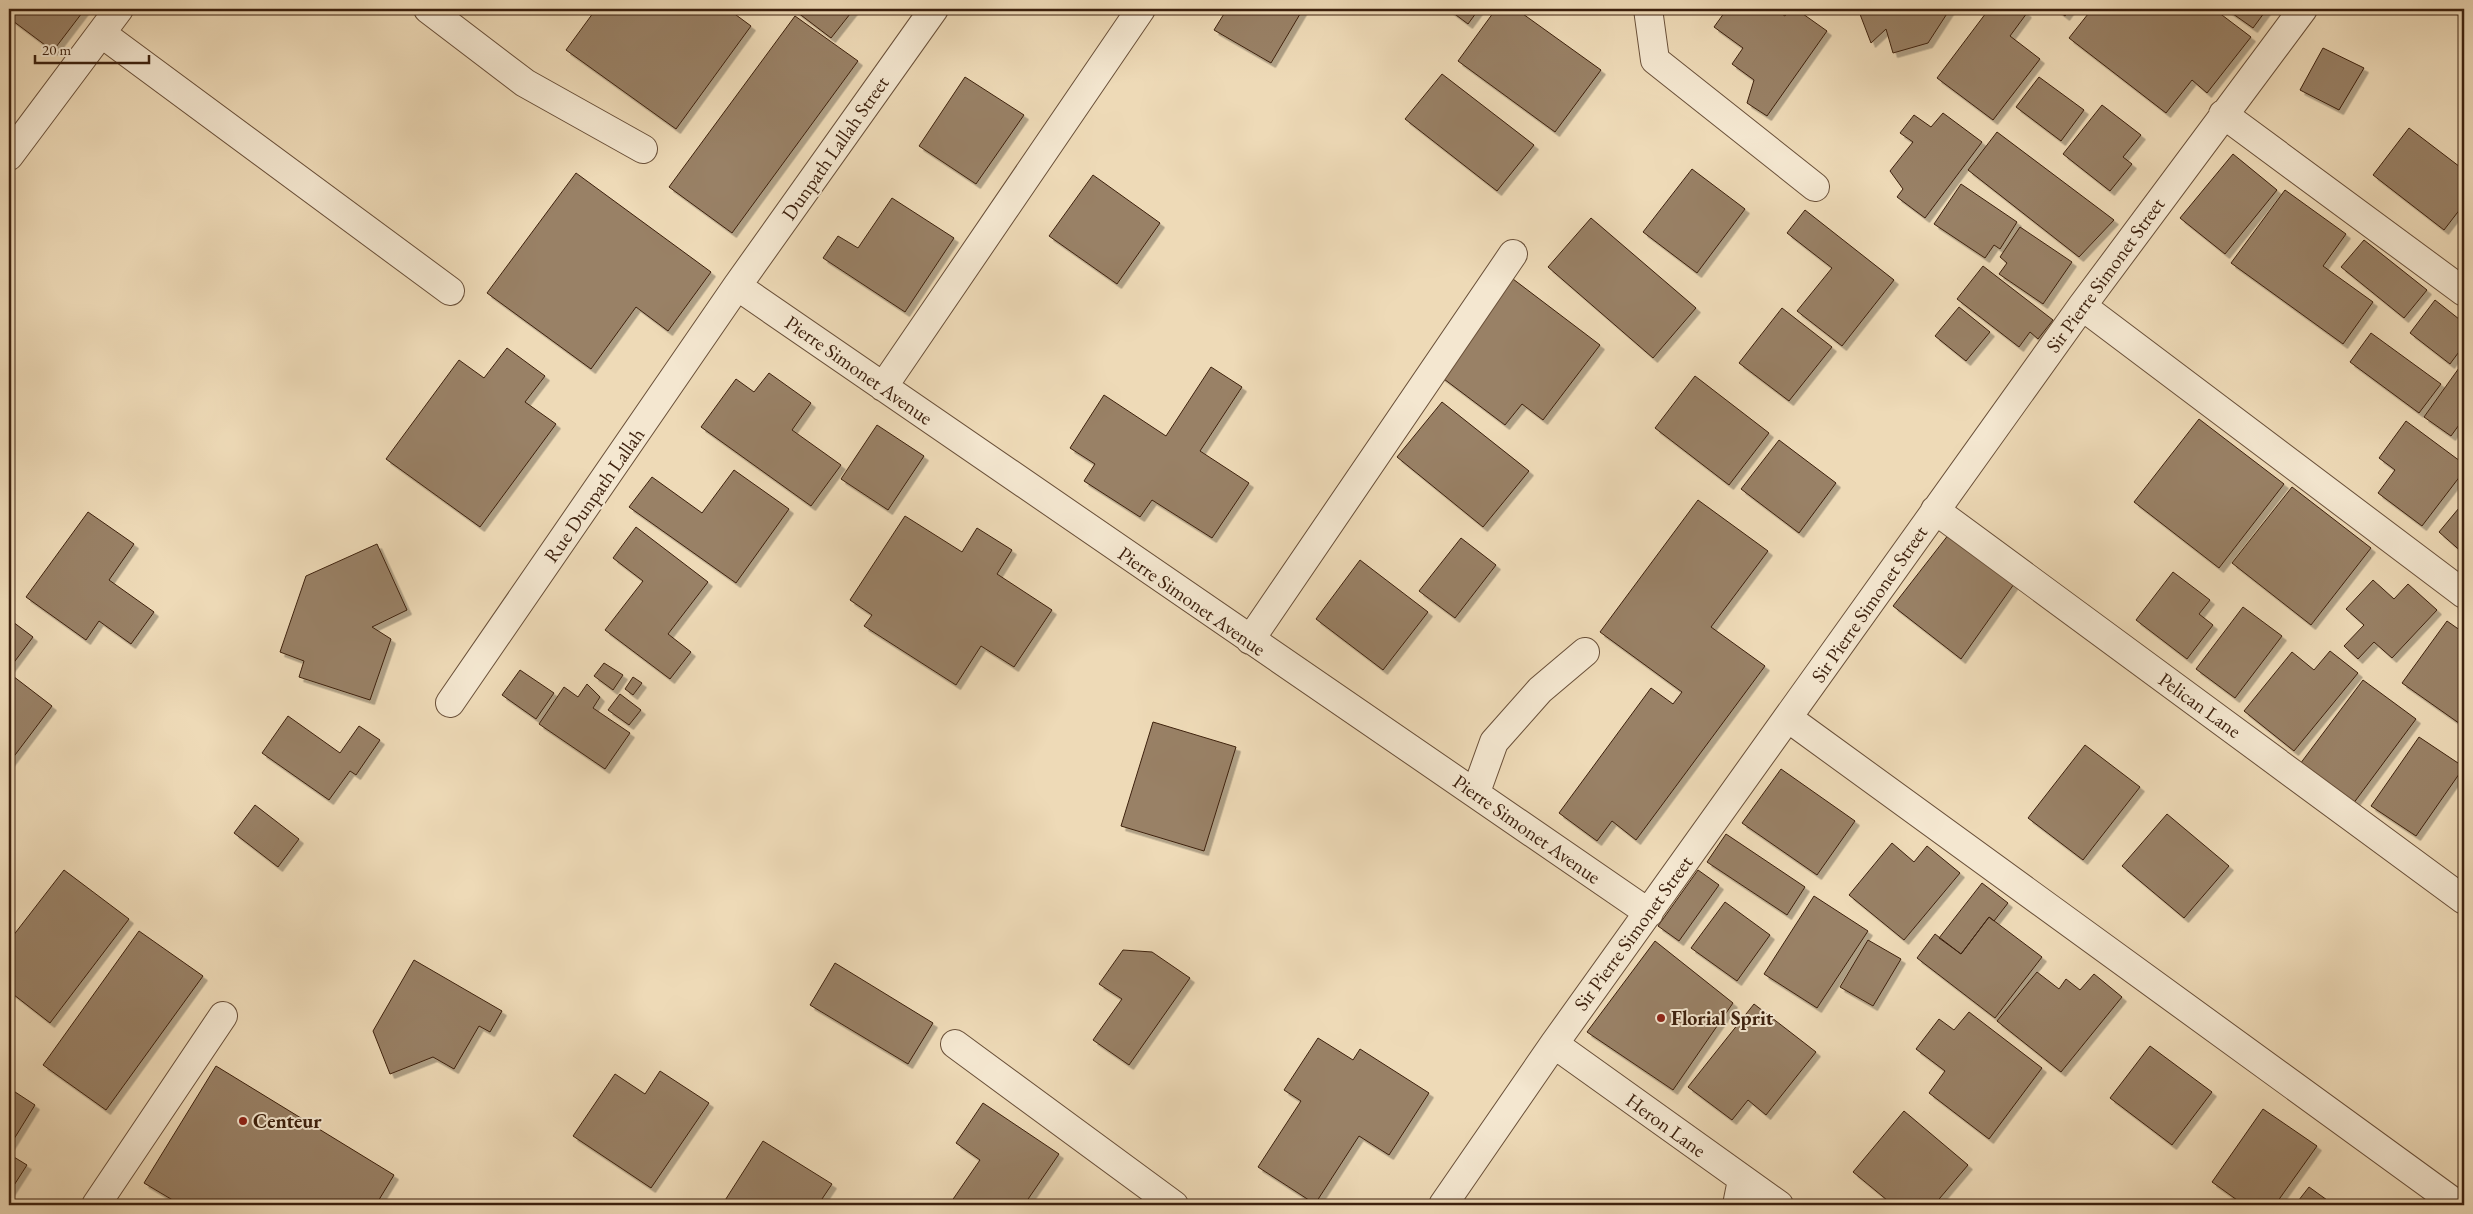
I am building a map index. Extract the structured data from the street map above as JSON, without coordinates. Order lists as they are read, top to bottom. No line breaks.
{"streets":{"street":["Dunpath Lallah Street","Sir Pierre Simonet Street","Pierre Simonet Avenue","Rue Dunpath Lallah","Pelican Lane","Heron Lane"]},"crossings":[["Dunpath Lallah Street","Pierre Simonet Avenue"],["Dunpath Lallah Street","Rue Dunpath Lallah"],["Sir Pierre Simonet Street","Pierre Simonet Avenue"],["Sir Pierre Simonet Street","Pelican Lane"],["Sir Pierre Simonet Street","Heron Lane"],["Pierre Simonet Avenue","Rue Dunpath Lallah"]],"places":["Florial Sprit","Centeur"],"scale_bar":"20 m"}
